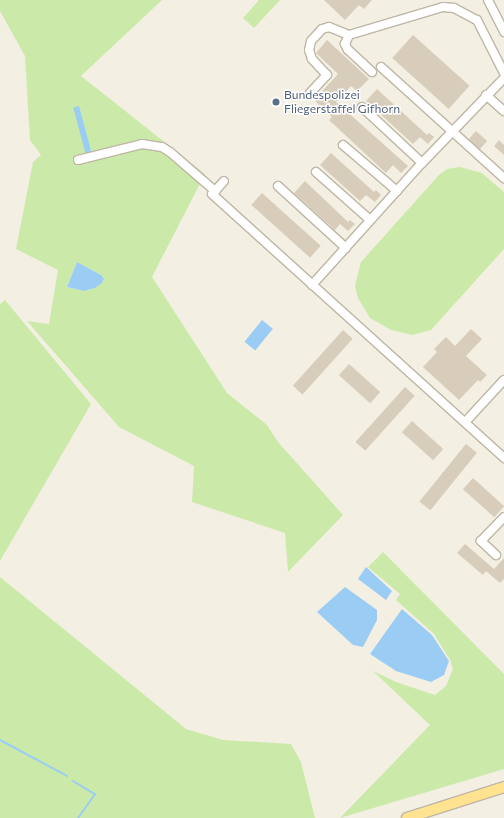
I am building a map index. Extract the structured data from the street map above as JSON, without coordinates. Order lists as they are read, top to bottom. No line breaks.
{"places":["Bundespolizei Fliegerstaffel Gifhorn"]}
